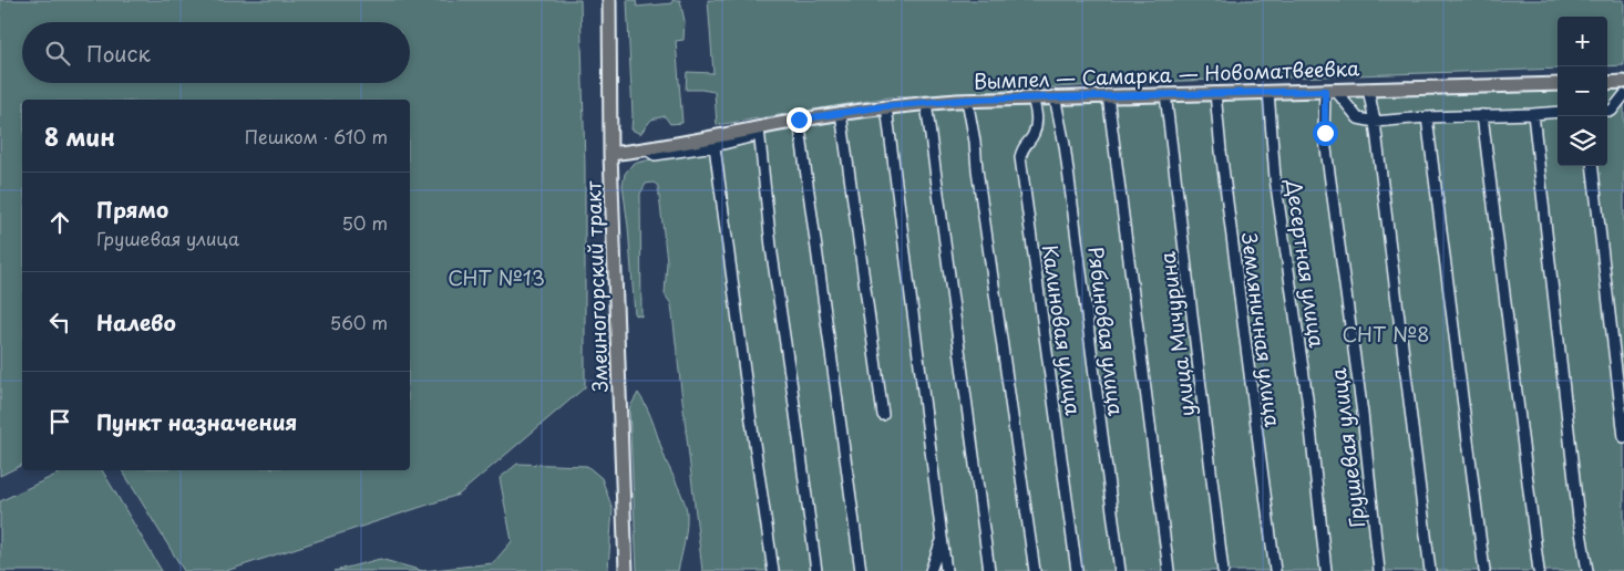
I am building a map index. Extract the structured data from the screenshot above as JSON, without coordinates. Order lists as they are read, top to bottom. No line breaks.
{"streets":{"main road":["Вымпел — Самарка — Новоматвеевка","Змеиногорский тракт"],"street":["Десертная улица","Калиновая улица","Земляничная улица","Рябиновая улица","улица Мичурина","Грушевая улица"]},"crossings":[["Вымпел — Самарка — Новоматвеевка","Десертная улица"],["Вымпел — Самарка — Новоматвеевка","Змеиногорский тракт"],["Вымпел — Самарка — Новоматвеевка","Калиновая улица"],["Вымпел — Самарка — Новоматвеевка","Земляничная улица"],["Вымпел — Самарка — Новоматвеевка","Рябиновая улица"],["Вымпел — Самарка — Новоматвеевка","улица Мичурина"],["Вымпел — Самарка — Новоматвеевка","Грушевая улица"]],"parks":["СНТ №13","СНТ №8"],"page":{"map_buttons":["+","−"],"search":"Поиск","heading":["8 мин","Пешком · 610 m"],"list":[["Прямо","Грушевая улица","50 m"],["Налево","560 m"],"Пункт назначения"]}}
